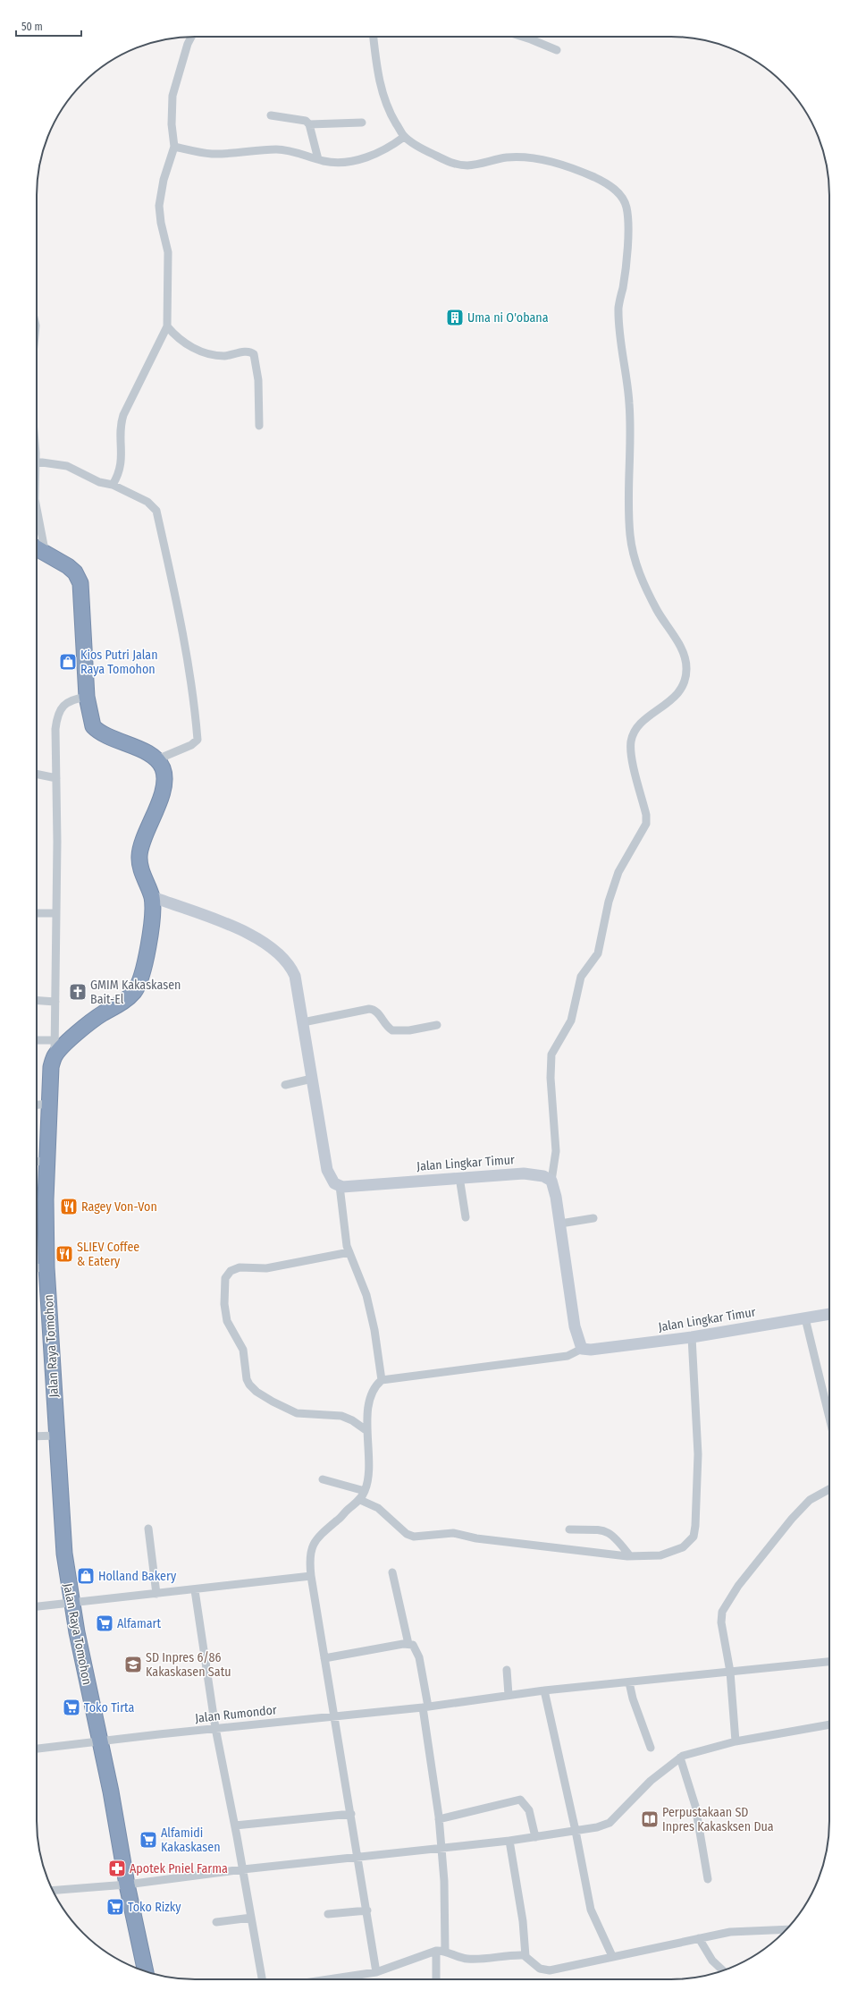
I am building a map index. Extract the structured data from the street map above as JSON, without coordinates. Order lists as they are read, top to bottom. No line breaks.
{"streets":{"highway":["Jalan Raya Tomohon"],"main road":["Jalan Lingkar Timur"],"street":["Jalan Rumondor"]},"crossings":[["Jalan Raya Tomohon","Jalan Rumondor"]],"places":{"building":["Uma ni O'obana"],"shop":["Kios Putri Jalan Raya Tomohon","Holland Bakery"],"church":["GMIM Kakaskasen Bait-El"],"restaurant":["Ragey Von-Von","SLIEV Coffee & Eatery"],"supermarket":["Alfamart","Toko Tirta","Alfamidi Kakaskasen","Toko Rizky"],"school or university":["SD Inpres 6/86 Kakaskasen Satu"],"library":["Perpustakaan SD Inpres Kakasksen Dua"],"pharmacy":["Apotek Pniel Farma"]},"scale_bar":"50 m"}
